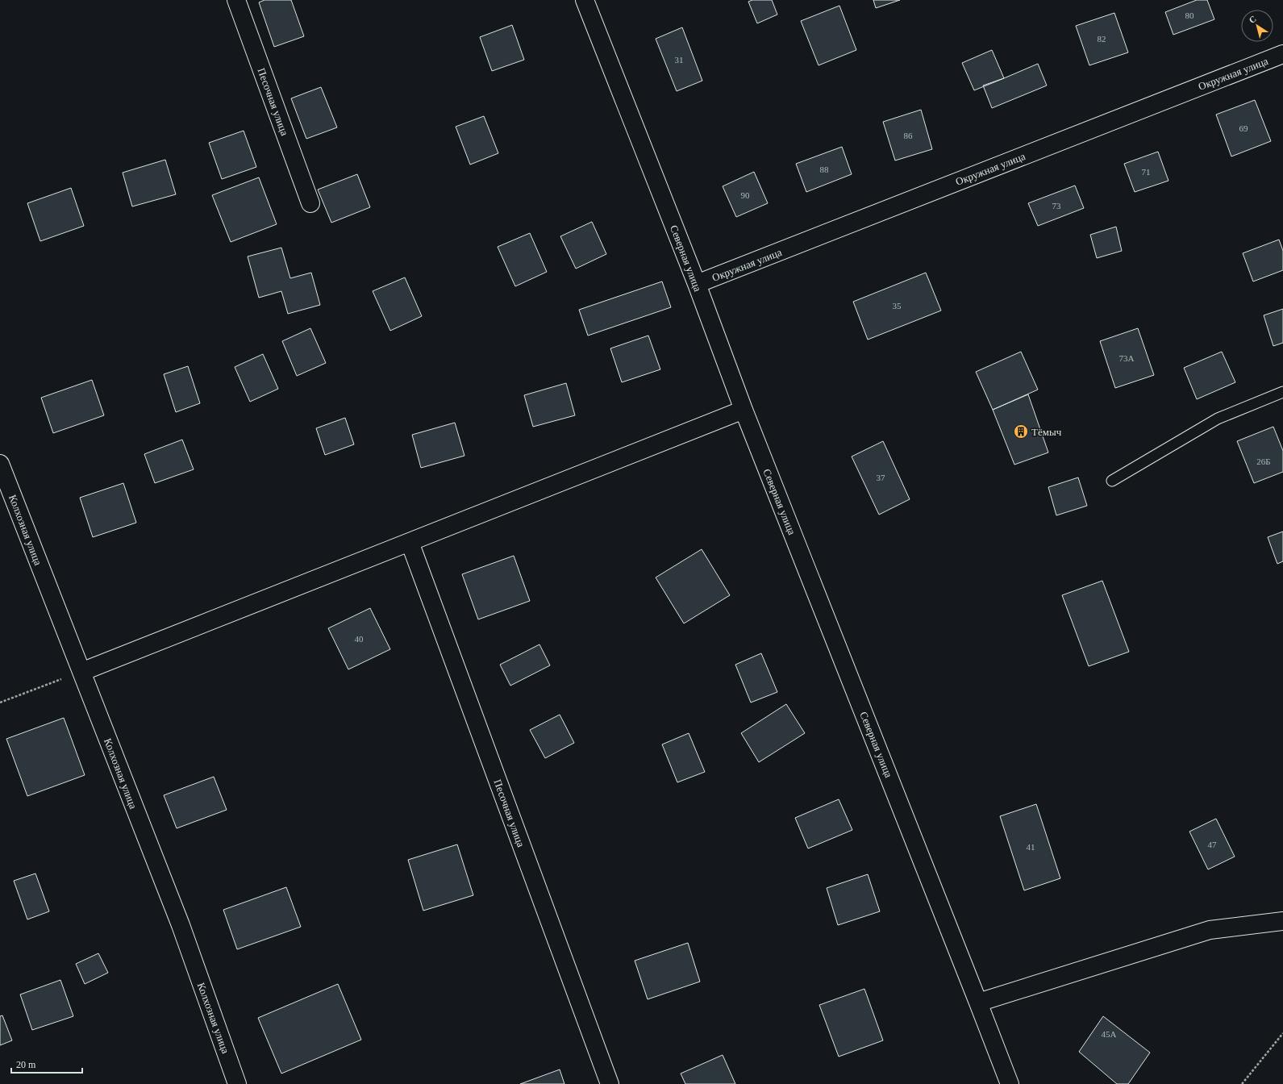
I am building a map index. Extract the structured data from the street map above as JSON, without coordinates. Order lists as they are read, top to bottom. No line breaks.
{"streets":{"street":["Окружная улица","Песочная улица","Северная улица","Колхозная улица"]},"crossings":[["Окружная улица","Северная улица"]],"places":{"building":["Тёмыч"]},"house_numbers":["80","82","31","69","86","88","71","90","73","35","73А","26Б","37","40","47","41","45А"],"scale_bar":"20 m","north":"top left"}
